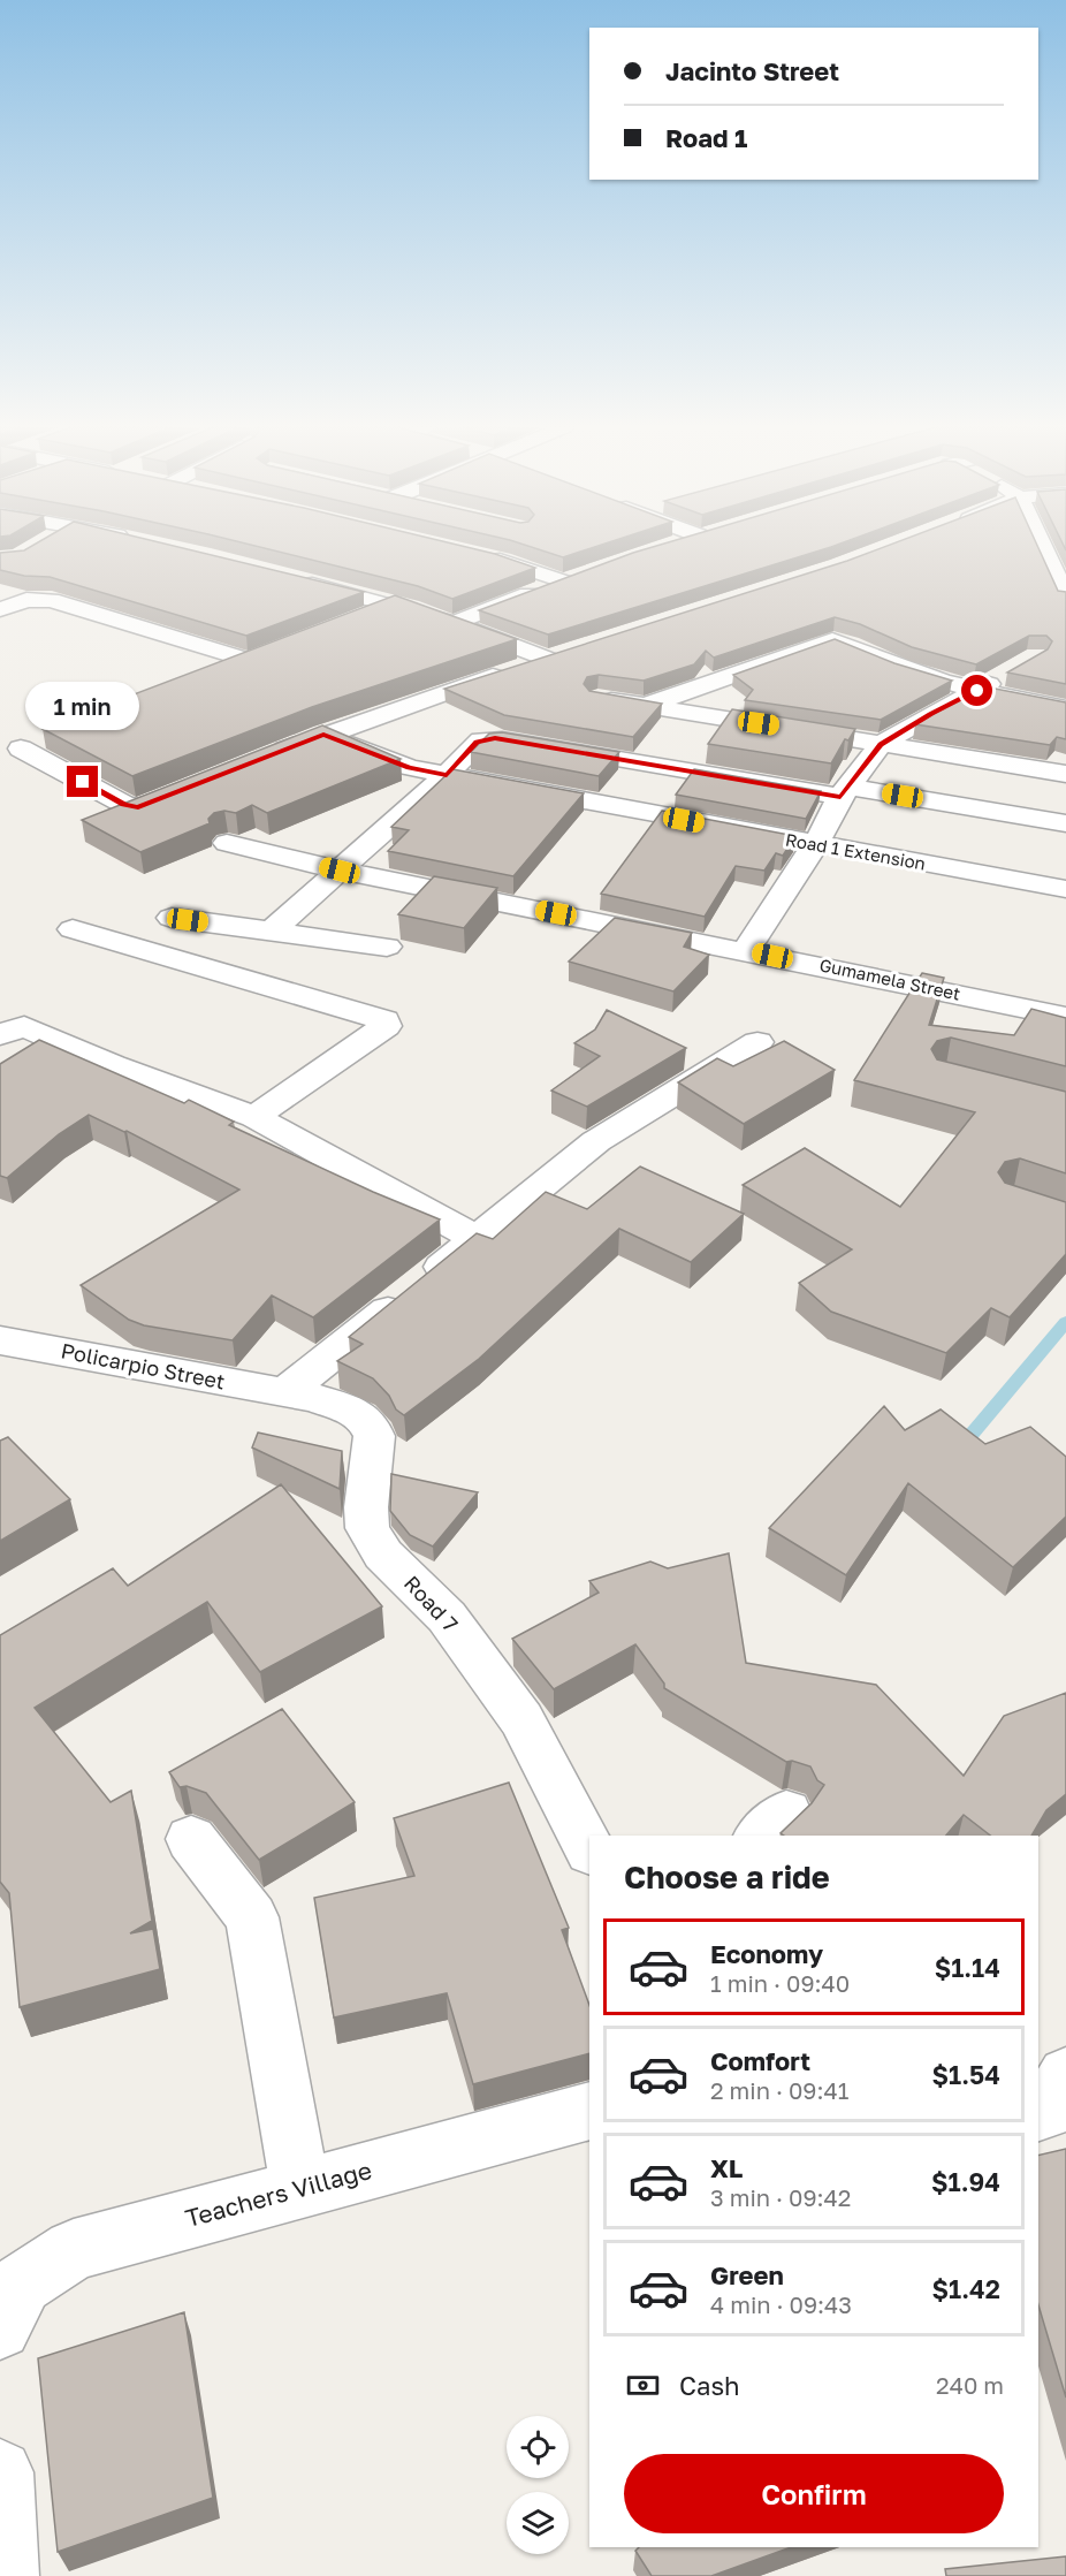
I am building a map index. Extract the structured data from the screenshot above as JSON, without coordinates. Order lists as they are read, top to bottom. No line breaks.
{"streets":{"street":["Road 1 Extension","Gumamela Street","Policarpio Street","Road 7","Teachers Village"]},"crossings":[["Policarpio Street","Road 7"]],"page":{"banner":["Jacinto Street","Road 1"],"bubble":"1 min","heading":"Choose a ride","list":[{"name":"Economy","note":"1 min · 09:40","value":"$1.14"},{"name":"Comfort","note":"2 min · 09:41","value":"$1.54"},{"name":"XL","note":"3 min · 09:42","value":"$1.94"},{"name":"Green","note":"4 min · 09:43","value":"$1.42"}],"pay":["Cash","240 m"],"buttons":"Confirm"}}
